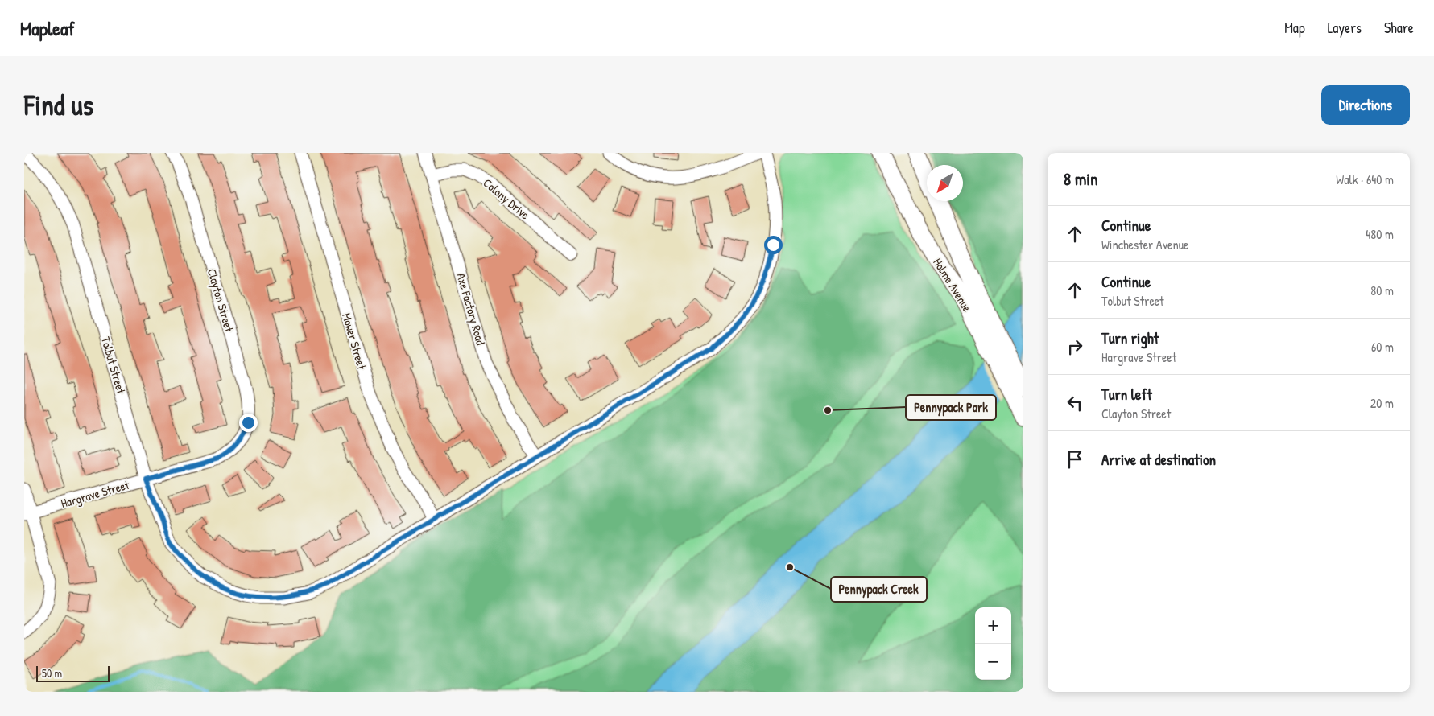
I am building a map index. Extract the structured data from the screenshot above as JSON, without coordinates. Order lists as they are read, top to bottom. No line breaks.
{"streets":{"main road":["Holme Avenue"],"street":["Colony Drive","Clayton Street","Axe Factory Road","Mower Street","Tolbut Street","Hargrave Street"]},"crossings":[["Colony Drive","Axe Factory Road"],["Clayton Street","Hargrave Street"],["Axe Factory Road","Tolbut Street"],["Mower Street","Tolbut Street"],["Tolbut Street","Hargrave Street"]],"places":["Pennypack Park","Pennypack Creek"],"scale_bar":"50 m","north":"bottom left","page":{"header":"Mapleaf","nav":["Map","Layers","Share"],"buttons":"Directions","title":"Find us","heading":["8 min","Walk · 640 m"],"list":[["Continue","Winchester Avenue","480 m"],["Continue","Tolbut Street","80 m"],["Turn right","Hargrave Street","60 m"],["Turn left","Clayton Street","20 m"],"Arrive at destination"],"map_buttons":["+","−"],"scale":"50 m"}}
